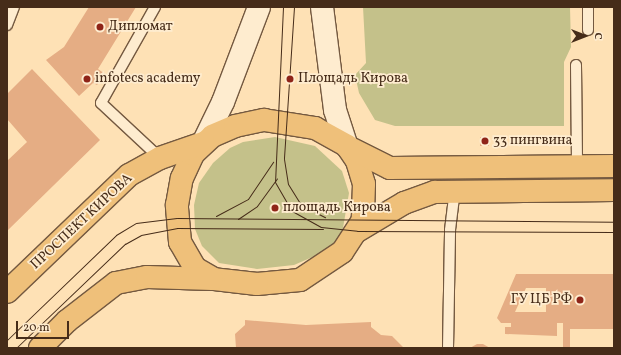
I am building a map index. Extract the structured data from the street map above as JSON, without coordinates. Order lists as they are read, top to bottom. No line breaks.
{"streets":{"main road":["ПРОСПЕКТ КИРОВА"]},"places":["Дипломат","infotecs academy","Площадь Кирова","33 пингвина","площадь Кирова","ГУ ЦБ РФ"],"scale_bar":"20 m","north":"right"}
